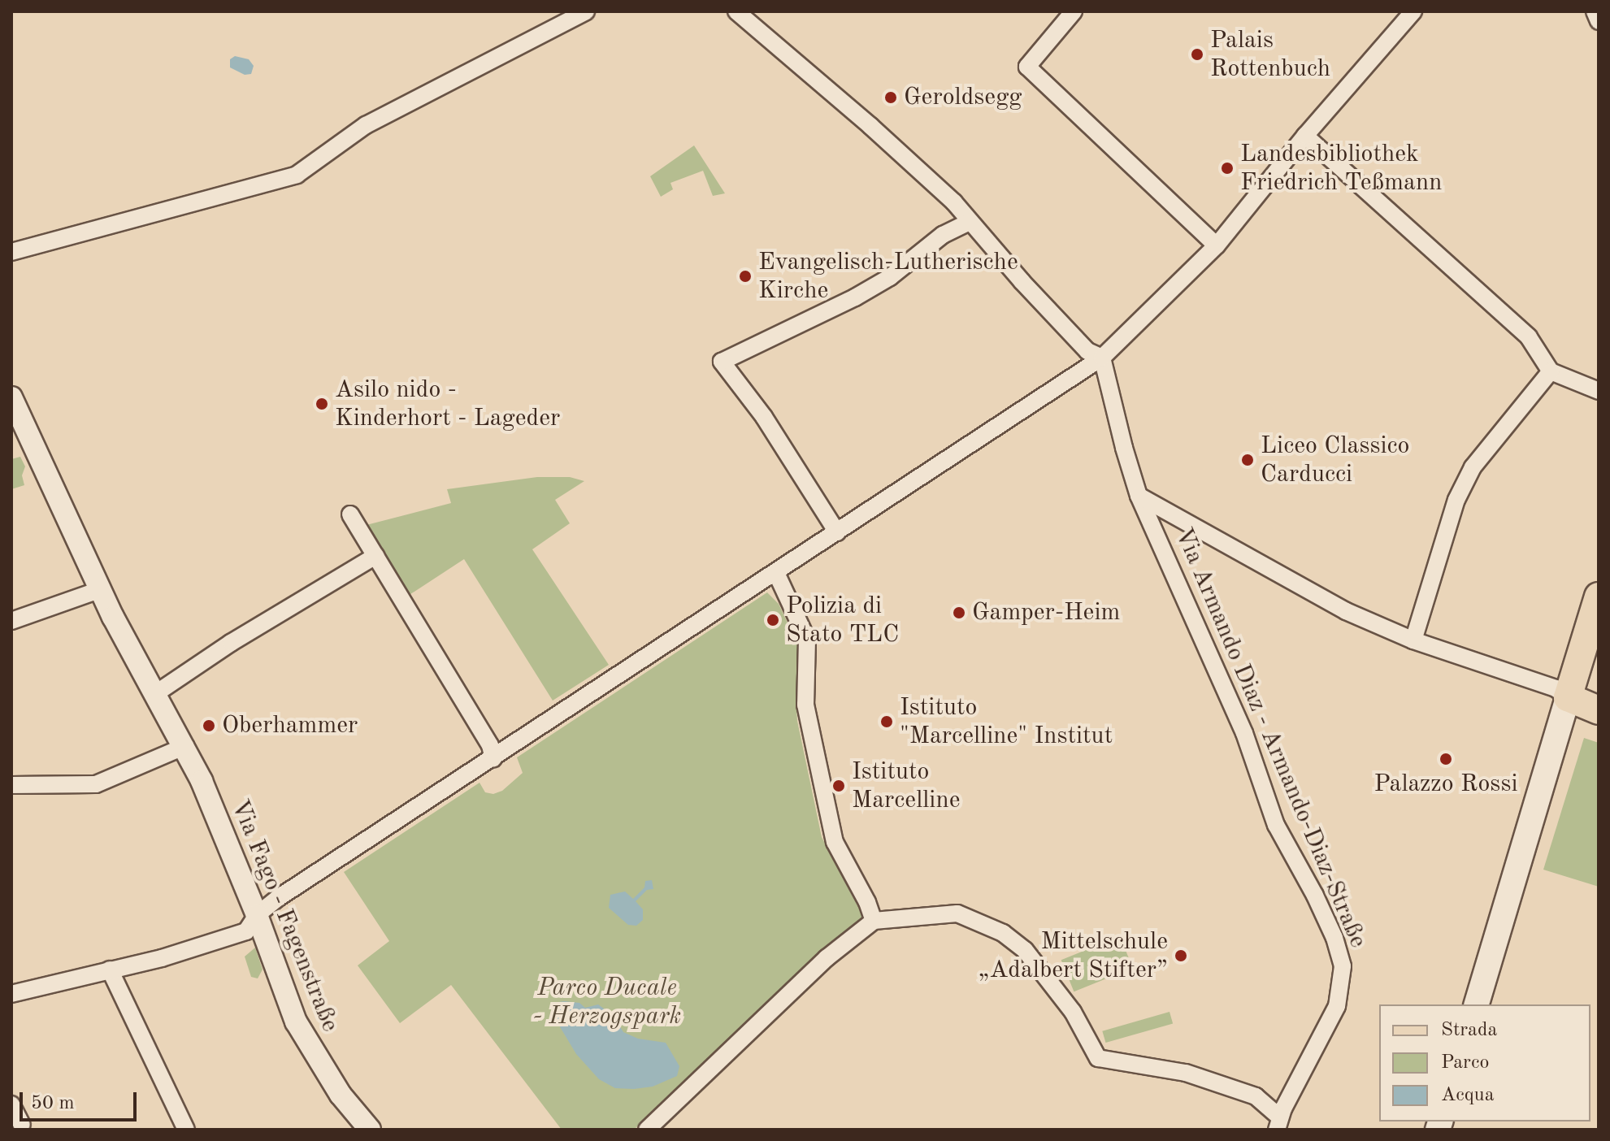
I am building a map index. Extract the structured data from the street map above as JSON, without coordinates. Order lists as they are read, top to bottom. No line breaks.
{"streets":{"street":["Via Armando Diaz - Armando-Diaz-Straße","Via Fago - Fagenstraße"]},"parks":["Parco Ducale - Herzogspark"],"places":["Palais Rottenbuch","Geroldsegg","Landesbibliothek Friedrich Teßmann","Evangelisch-Lutherische Kirche","Asilo nido - Kinderhort - Lageder","Liceo Classico Carducci","Gamper-Heim","Polizia di Stato TLC","Istituto \"Marcelline\" Institut","Oberhammer","Palazzo Rossi","Istituto Marcelline","Mittelschule „Adalbert Stifter”"],"legend":["Strada","Parco","Acqua"],"scale_bar":"50 m"}
